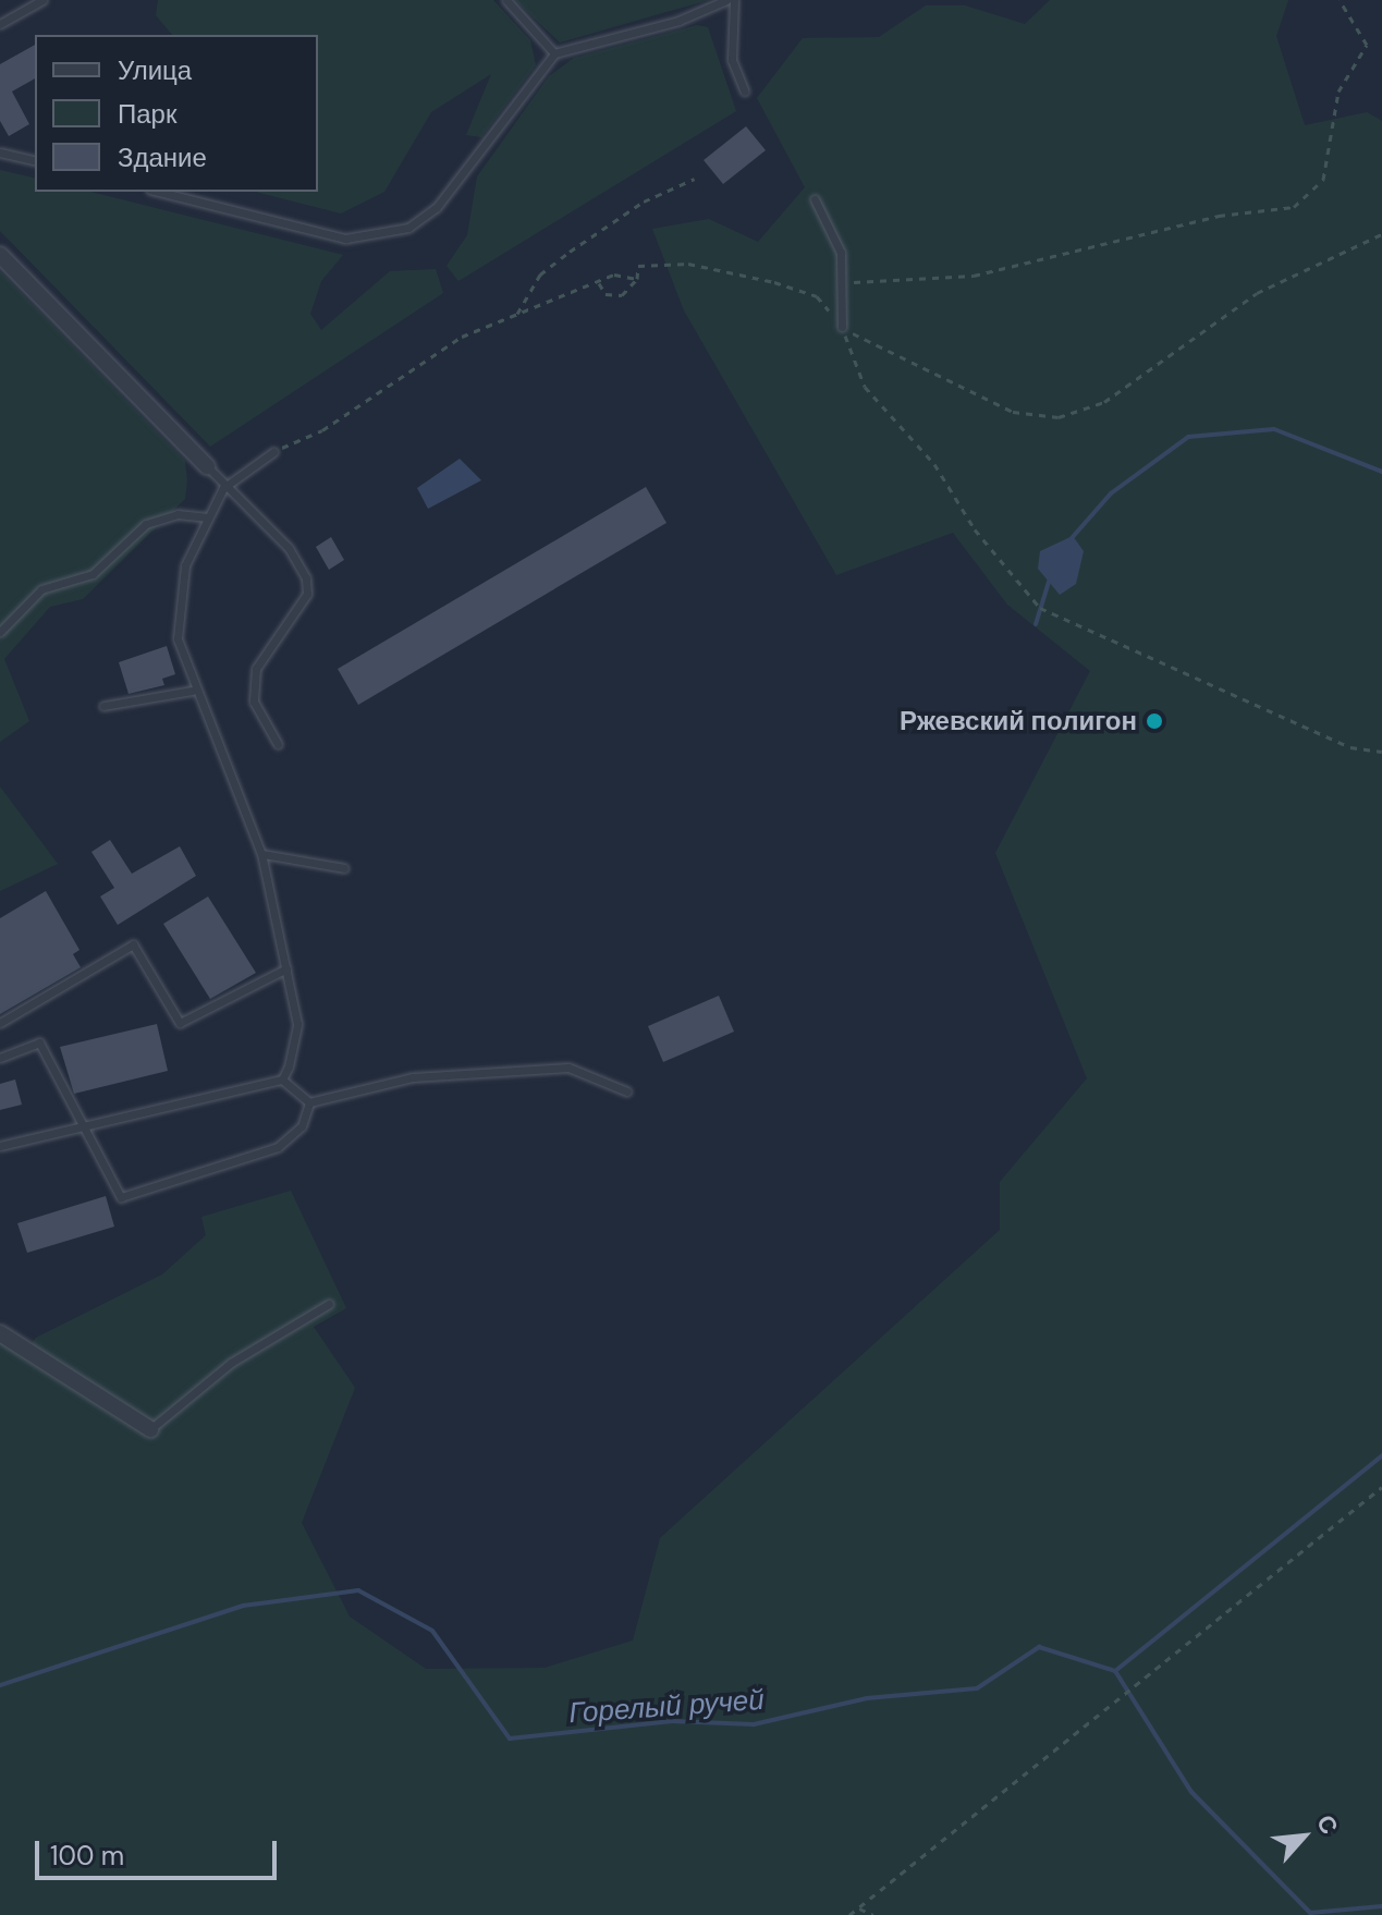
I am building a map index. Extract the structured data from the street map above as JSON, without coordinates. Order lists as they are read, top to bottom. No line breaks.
{"water":["Горелый ручей"],"places":["Ржевский полигон"],"legend":["Улица","Парк","Здание"],"scale_bar":"100 m","north":"top right"}
